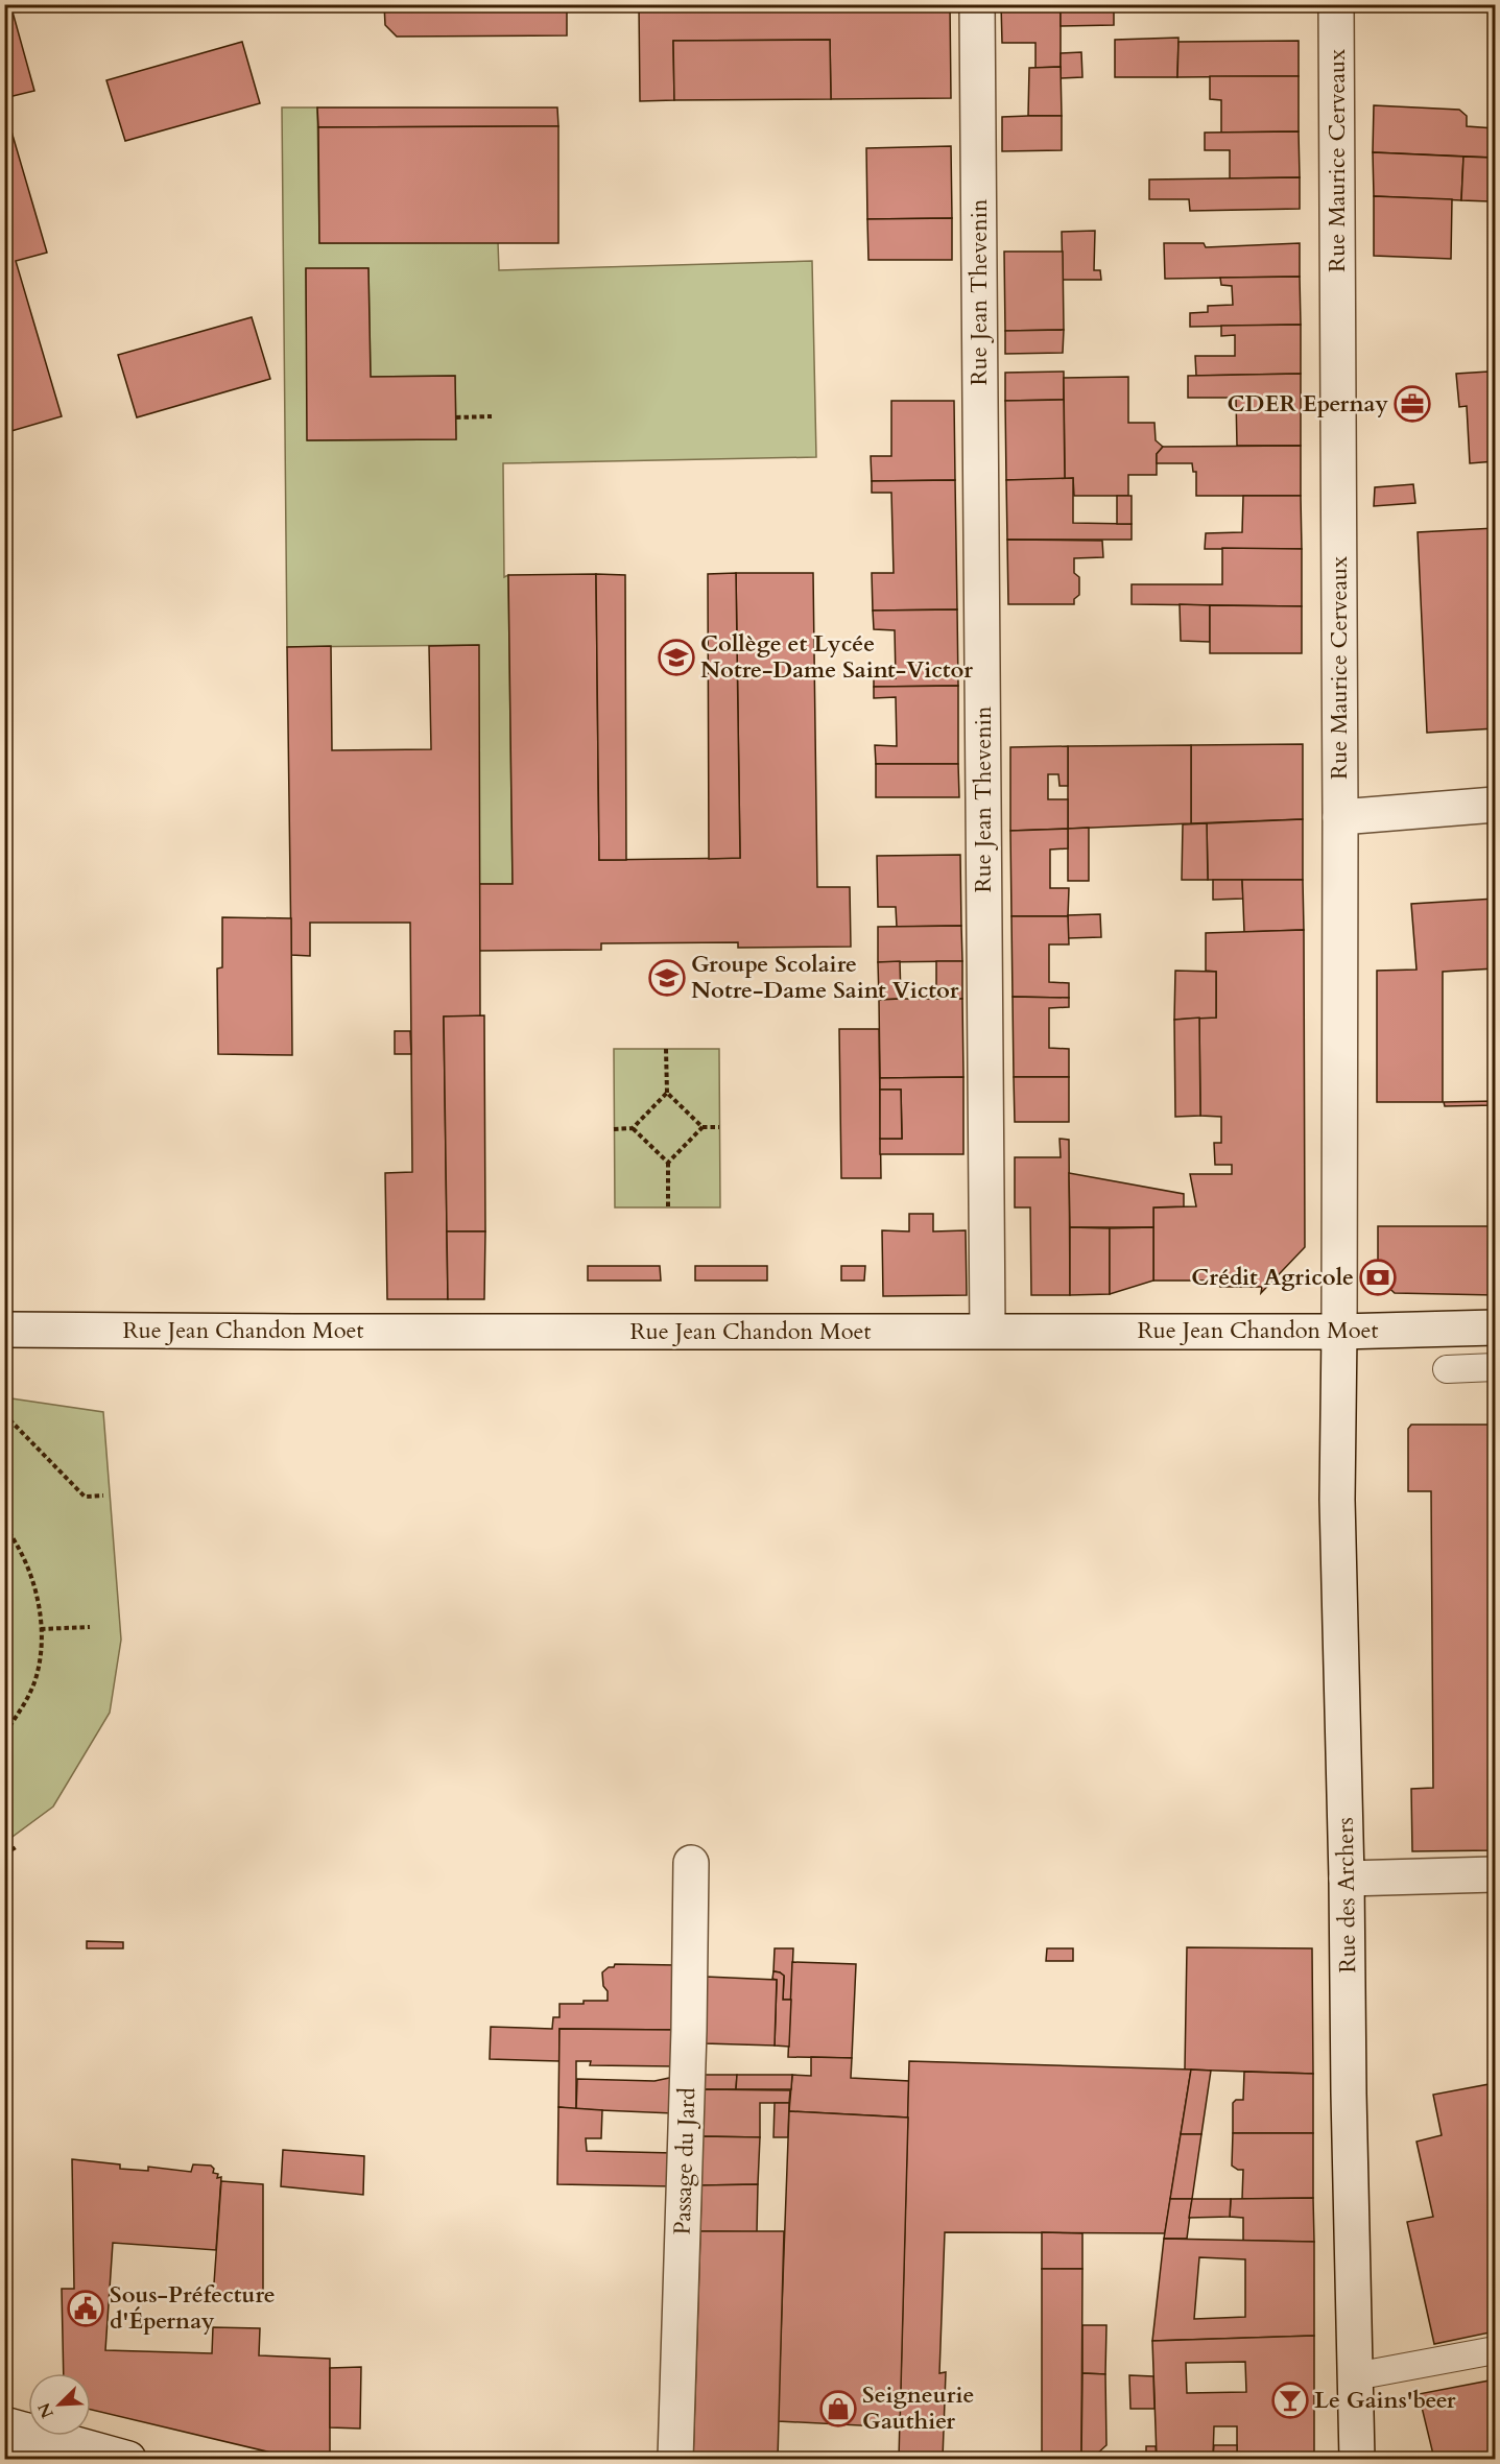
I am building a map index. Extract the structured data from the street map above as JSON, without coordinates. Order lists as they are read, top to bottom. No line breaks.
{"streets":{"street":["Rue Maurice Cerveaux","Rue Jean Thevenin","Rue Jean Chandon Moet","Rue des Archers","Passage du Jard"]},"crossings":[["Rue Maurice Cerveaux","Rue Jean Chandon Moet"],["Rue Maurice Cerveaux","Rue des Archers"],["Rue Jean Thevenin","Rue Jean Chandon Moet"],["Rue Jean Chandon Moet","Rue des Archers"]],"places":{"office":["CDER Epernay"],"school or university":["Collège et Lycée Notre-Dame Saint-Victor","Groupe Scolaire Notre-Dame Saint Victor"],"bank":["Crédit Agricole"],"public building":["Sous-Préfecture d'Épernay"],"bar":["Le Gains'beer"],"shop":["Seigneurie Gauthier"]},"north":"bottom left"}
